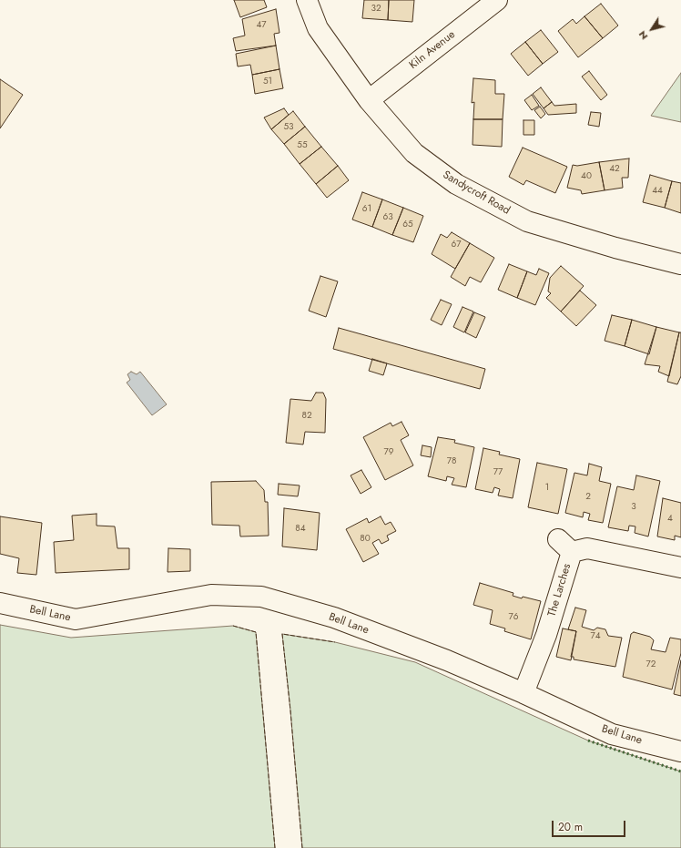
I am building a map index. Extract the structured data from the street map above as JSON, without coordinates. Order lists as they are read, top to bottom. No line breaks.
{"streets":{"street":["Kiln Avenue","Sandycroft Road","The Larches","Bell Lane"]},"crossings":[["Kiln Avenue","Sandycroft Road"],["The Larches","Bell Lane"]],"house_numbers":["32","47","51","53","55","42","40","44","61","63","65","67","82","79","78","77","1","2","3","4","84","80","76","74","72"],"scale_bar":"20 m","north":"bottom left"}
